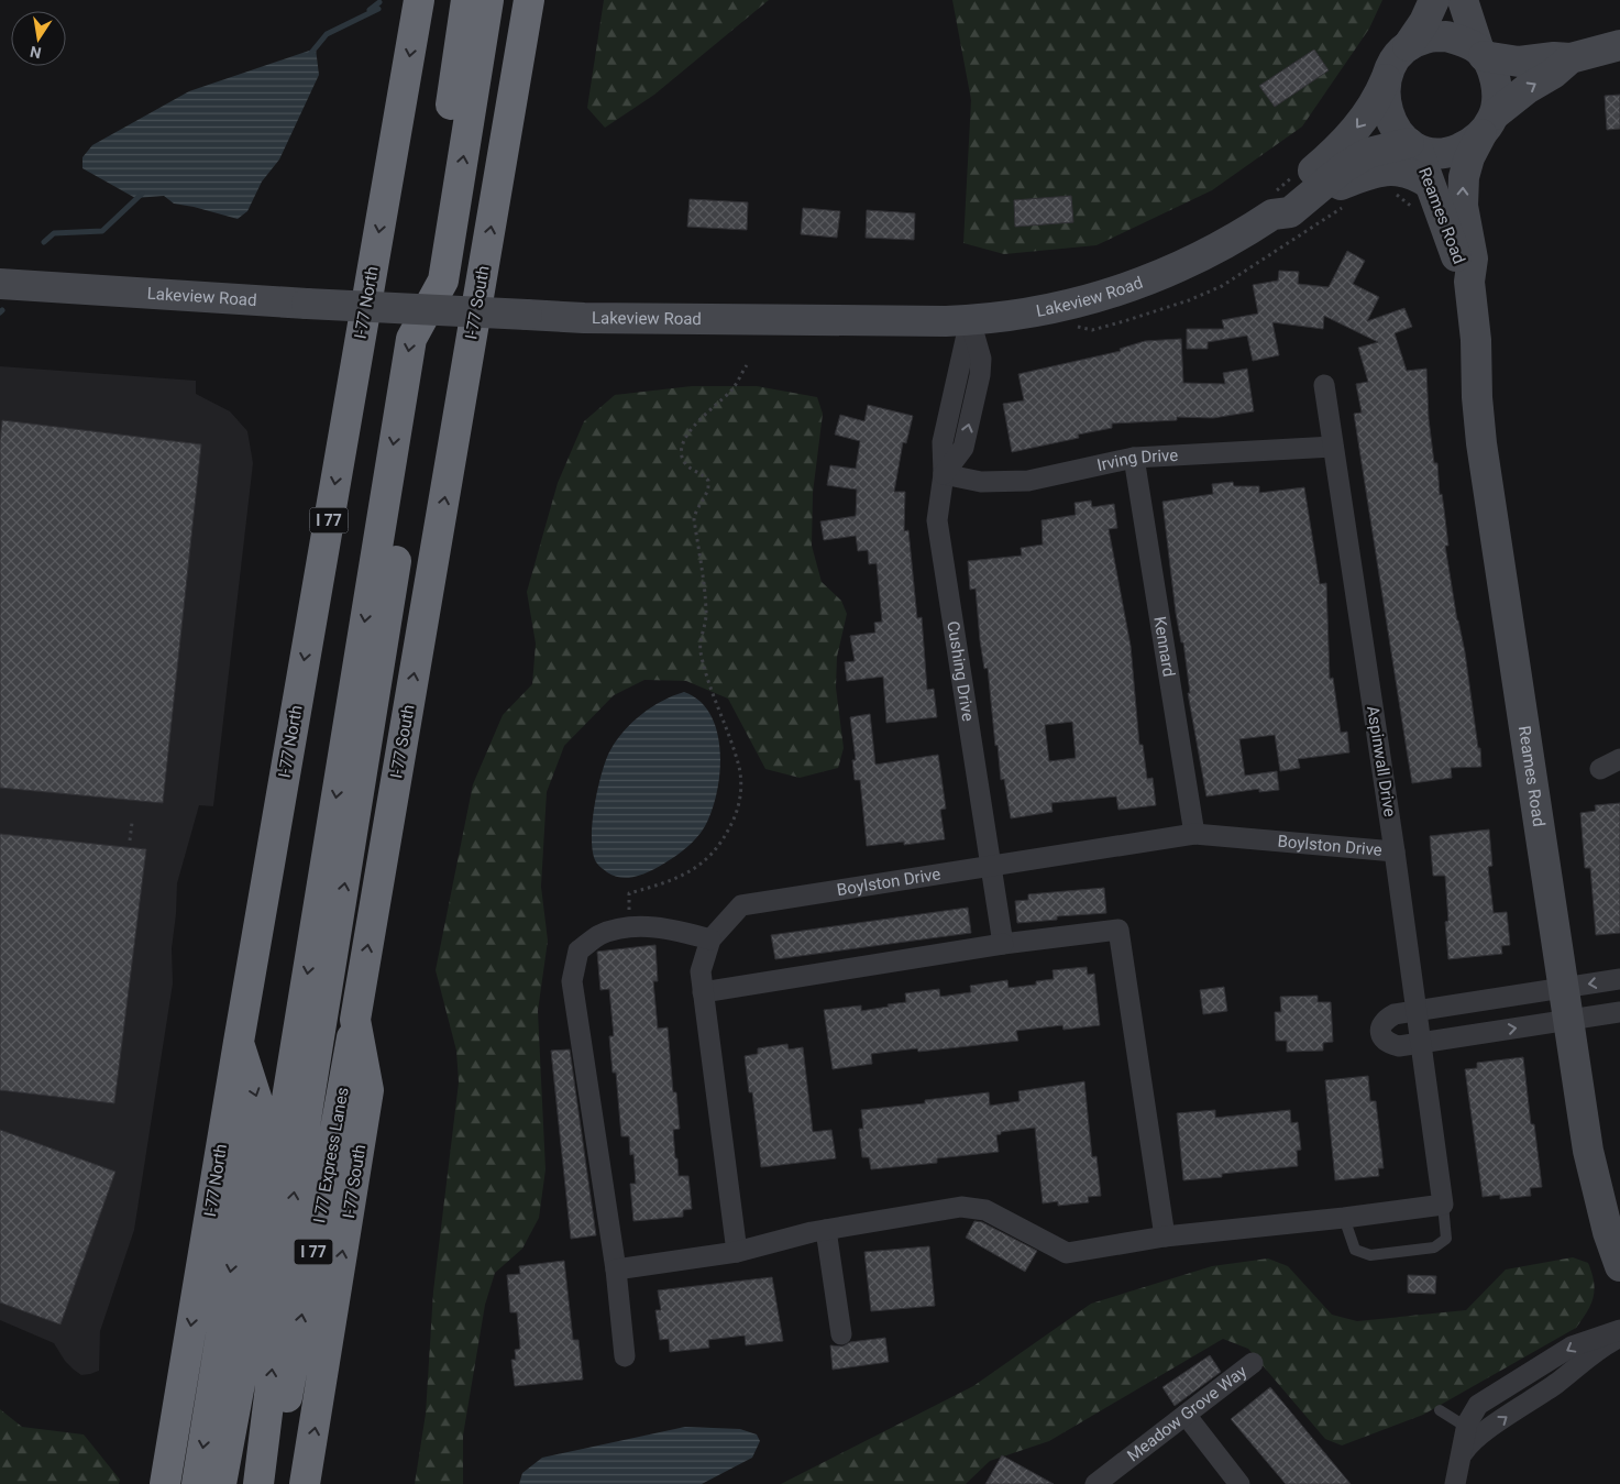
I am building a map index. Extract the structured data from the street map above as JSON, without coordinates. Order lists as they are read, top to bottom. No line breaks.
{"streets":{"highway":["I-77 North","I-77 South","I 77","I 77 Express Lanes"],"main road":["Reames Road","Lakeview Road"],"street":["Irving Drive","Kennard","Cushing Drive","Aspinwall Drive","Boylston Drive","Meadow Grove Way"]},"crossings":[["Reames Road","Lakeview Road"],["Lakeview Road","Cushing Drive"],["I-77 North","I 77"],["I-77 South","I 77 Express Lanes"],["Irving Drive","Kennard"],["Irving Drive","Cushing Drive"],["Irving Drive","Aspinwall Drive"],["Kennard","Boylston Drive"],["Cushing Drive","Boylston Drive"],["Aspinwall Drive","Boylston Drive"]],"north":"bottom"}
